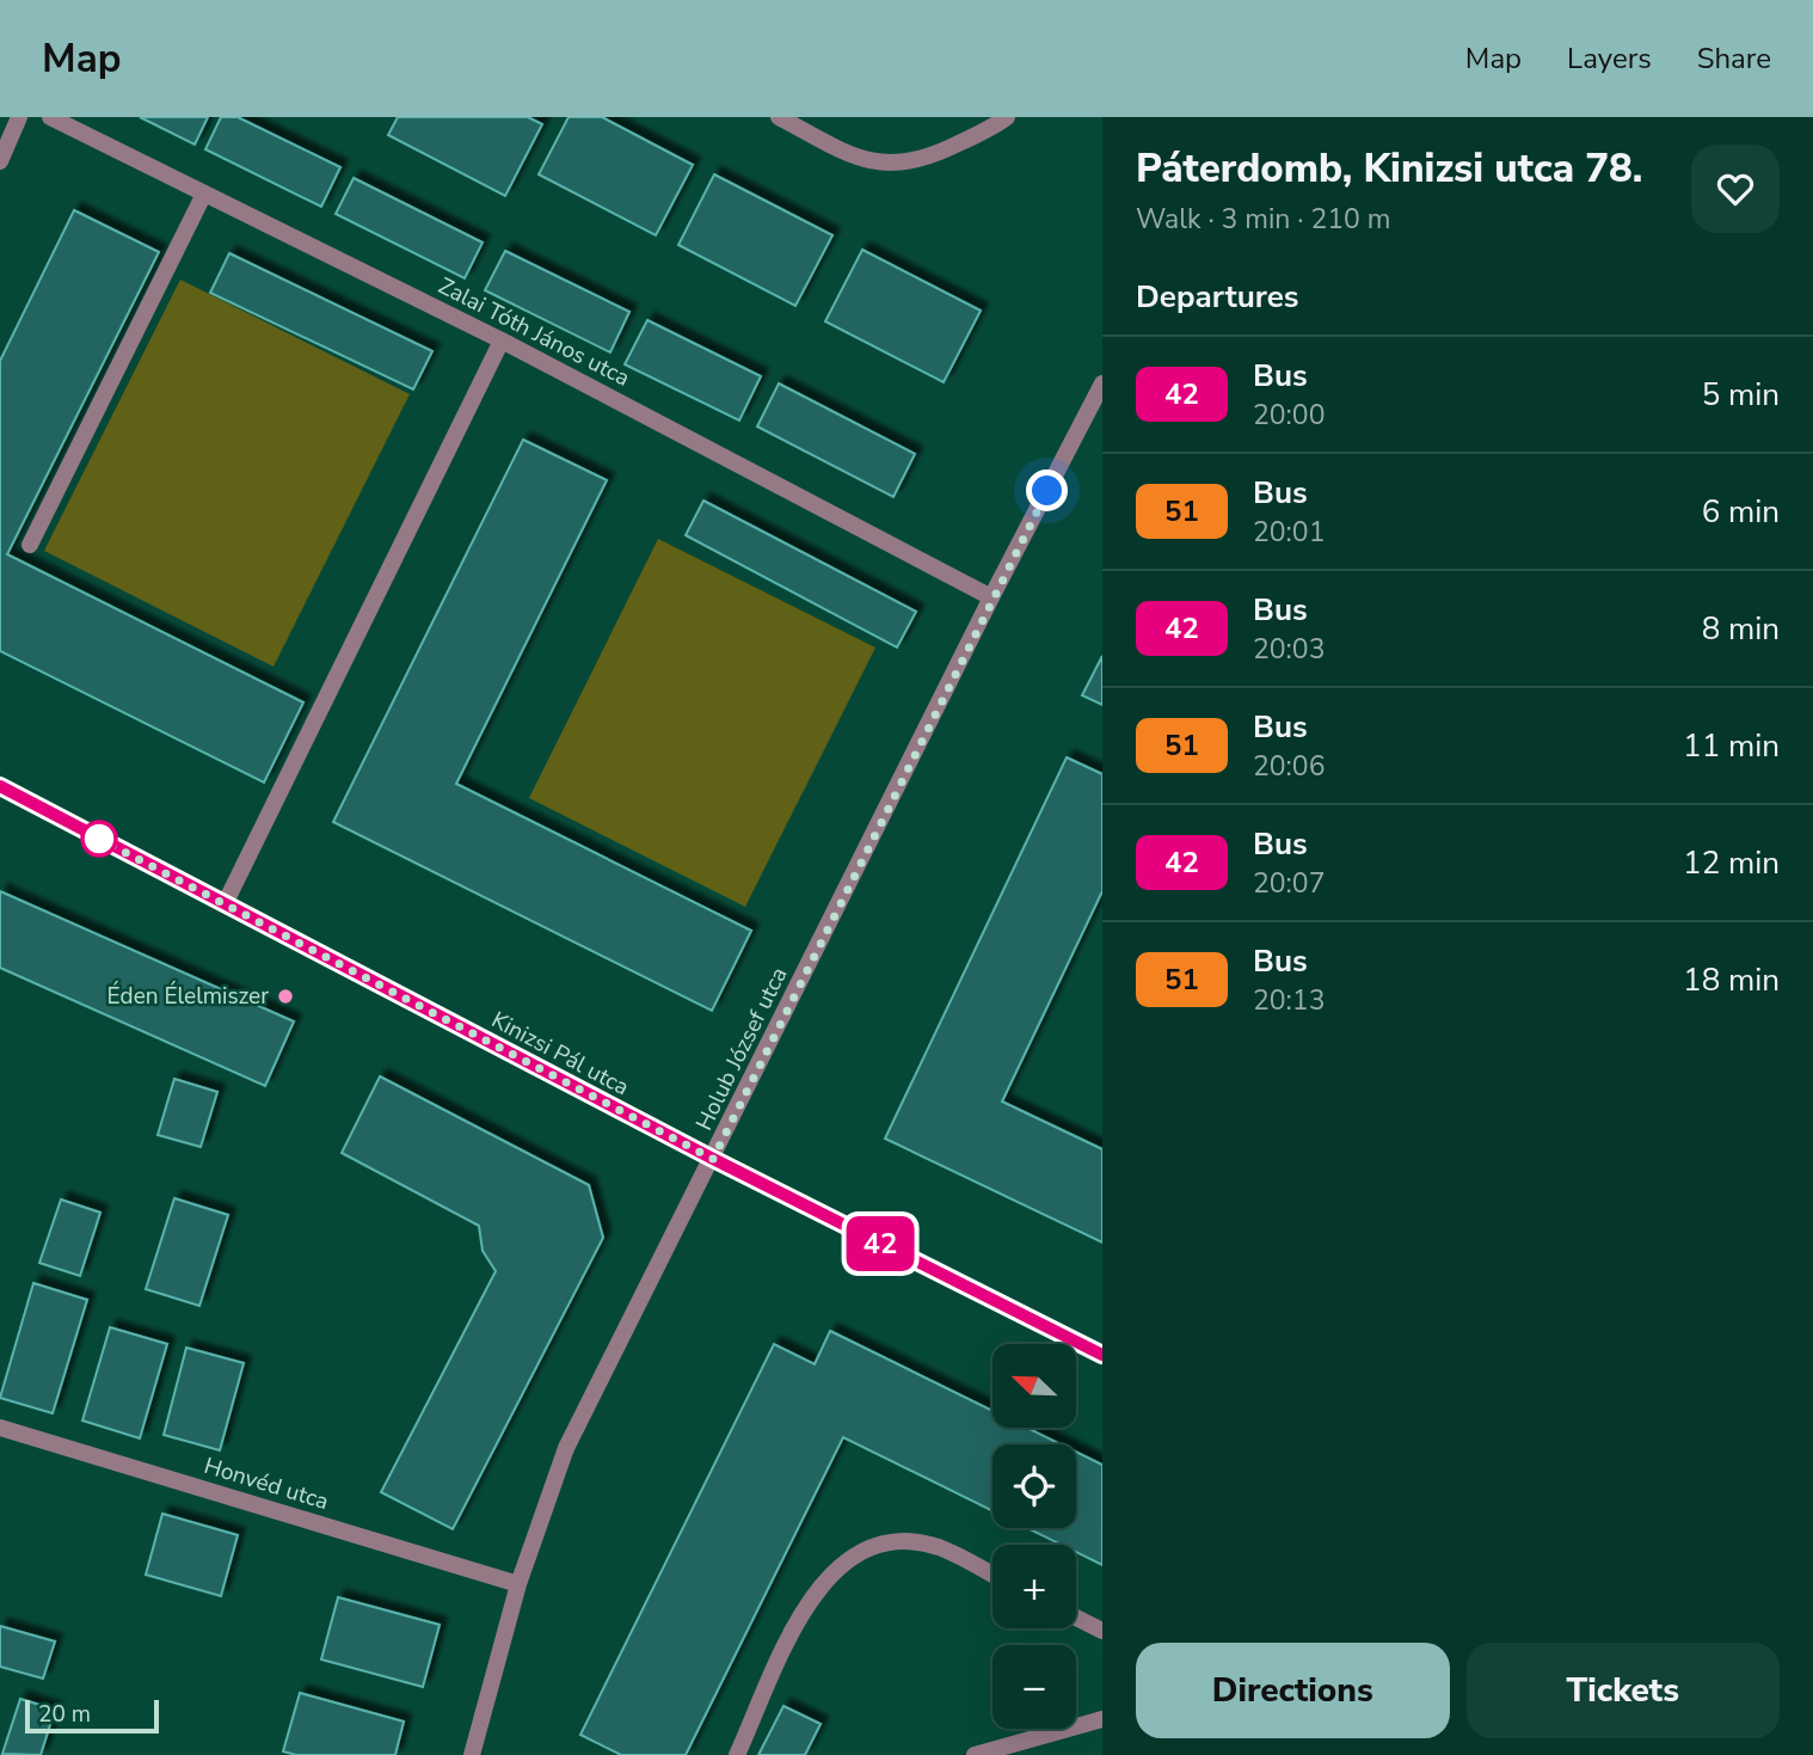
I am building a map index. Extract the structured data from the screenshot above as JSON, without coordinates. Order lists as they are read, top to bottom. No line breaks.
{"streets":{"street":["Zalai Tóth János utca","Holub József utca","Kinizsi Pál utca","Honvéd utca"]},"crossings":[["Zalai Tóth János utca","Holub József utca"],["Holub József utca","Kinizsi Pál utca"],["Holub József utca","Honvéd utca"]],"places":["Éden Élelmiszer"],"lines":["bus line 42"],"scale_bar":"20 m","north":"top left","page":{"header":"Map","nav":["Map","Layers","Share"],"on_map":"42","heading":[["Páterdomb, Kinizsi utca 78.","Walk · 3 min · 210 m"],"Departures"],"list":[{"mark":"42","name":"Bus","note":"20:00","value":"5 min"},{"mark":"51","name":"Bus","note":"20:01","value":"6 min"},{"mark":"42","name":"Bus","note":"20:03","value":"8 min"},{"mark":"51","name":"Bus","note":"20:06","value":"11 min"},{"mark":"42","name":"Bus","note":"20:07","value":"12 min"},{"mark":"51","name":"Bus","note":"20:13","value":"18 min"}],"map_buttons":["+","−"],"buttons":["Directions","Tickets"],"scale":"20 m"}}
